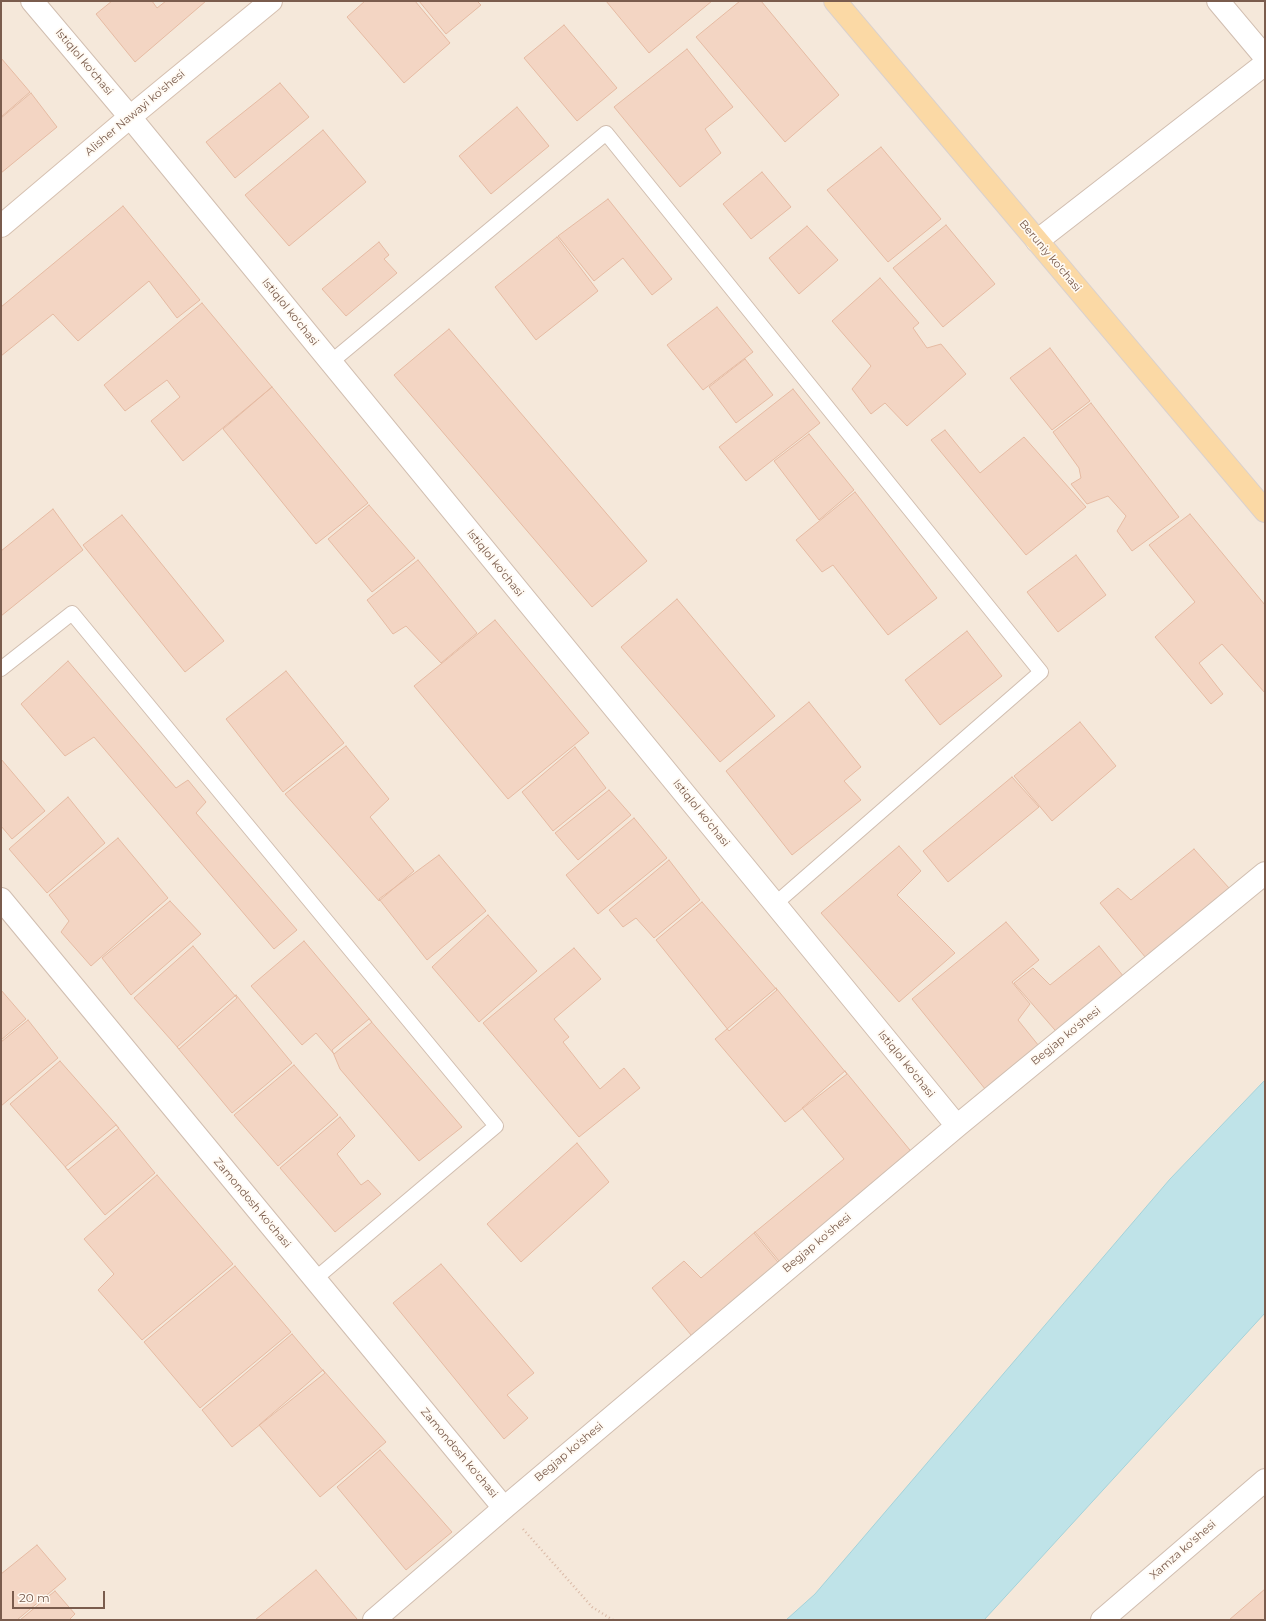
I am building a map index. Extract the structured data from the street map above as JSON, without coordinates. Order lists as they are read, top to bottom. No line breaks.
{"streets":{"main road":["Beruniy ko'chasi"],"street":["Istiqlol ko'chasi","Alisher Nawayi ko'shesi","Begjap ko'shesi","Zamondosh ko'chasi","Xamza ko'shesi"]},"crossings":[["Istiqlol ko'chasi","Alisher Nawayi ko'shesi"],["Istiqlol ko'chasi","Begjap ko'shesi"],["Begjap ko'shesi","Zamondosh ko'chasi"]],"scale_bar":"20 m"}
